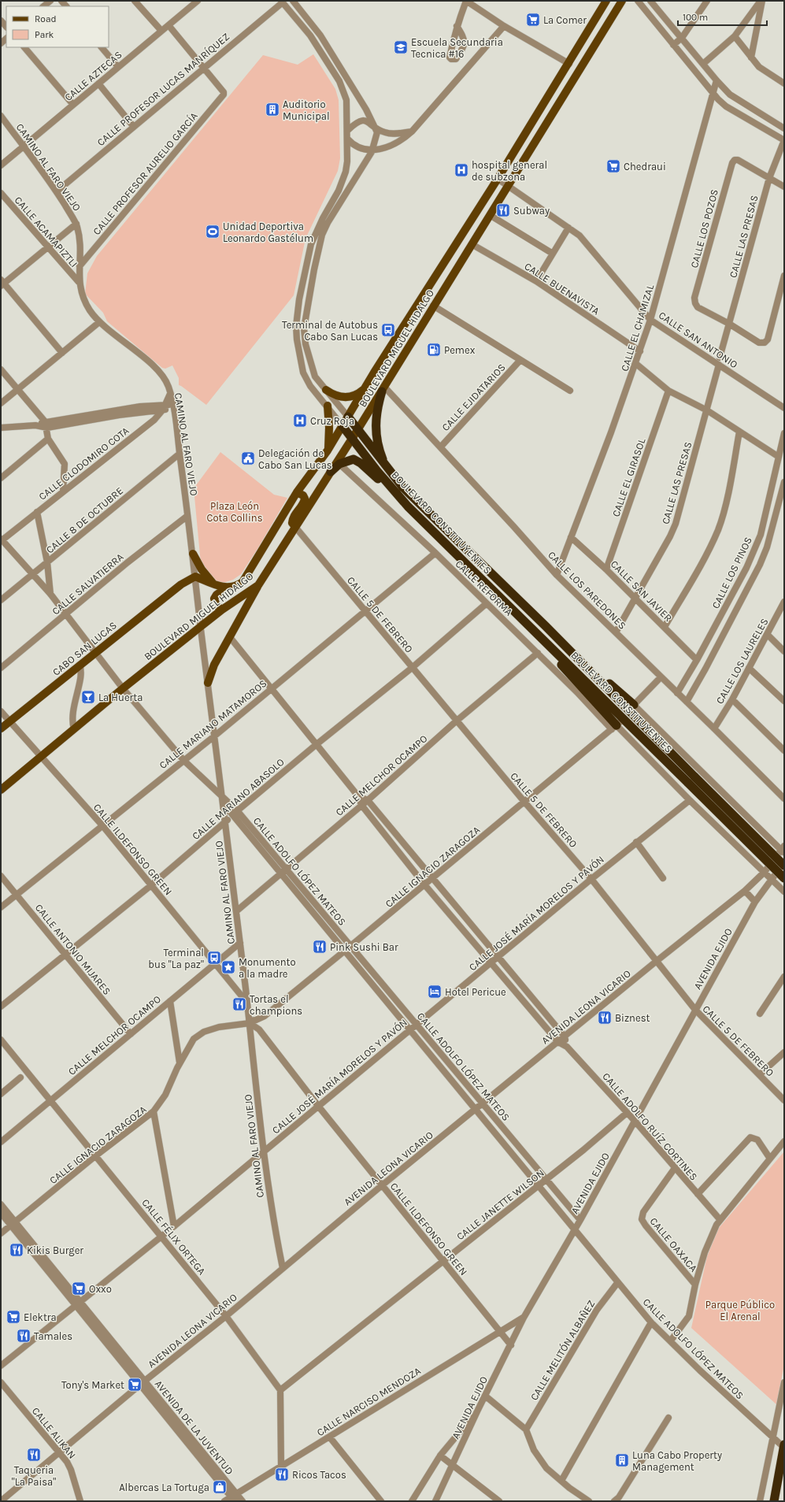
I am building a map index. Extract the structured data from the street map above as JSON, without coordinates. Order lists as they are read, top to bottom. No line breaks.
{"streets":{"highway":["BOULEVARD CONSTITUYENTES"],"main road":["BOULEVARD MIGUEL HIDALGO","CABO SAN LUCAS"],"street":["CALLE AZTECAS","CALLE PROFESOR LUCAS MANRÍQUEZ","CAMINO AL FARO VIEJO","CALLE PROFESOR AURELIO GARCÍA","CALLE LOS POZOS","CALLE ACAMAPIZTLI","CALLE LAS PRESAS","CALLE BUENAVISTA","CALLE EL CHAMIZAL","CALLE SAN ANTONIO","CALLE EJIDATARIOS","CALLE CLODOMIRO COTA","CALLE EL GIRASOL","CALLE 8 DE OCTUBRE","CALLE LOS PINOS","CALLE SALVATIERRA","CALLE REFORMA","CALLE LOS PAREDONES","CALLE SAN JAVIER","CALLE 5 DE FEBRERO","CALLE LOS LAURELES","CALLE MARIANO MATAMOROS","CALLE MELCHOR OCAMPO","CALLE MARIANO ABASOLO","CALLE ILDEFONSO GREEN","CALLE IGNACIO ZARAGOZA","CALLE ADOLFO LÓPEZ MATEOS","CALLE JOSÉ MARÍA MORELOS Y PAVÓN","CALLE ANTONIO MIJARES","AVENIDA EJIDO","AVENIDA LEONA VICARIO","CALLE ADOLFO RUÍZ CORTINES","CALLE JANETTE WILSON","CALLE FÉLIX ORTEGA","CALLE OAXACA","CALLE MELITÓN ALBAÑEZ","CALLE NARCISO MENDOZA","AVENIDA DE LA JUVENTUD","CALLE ALIKAN"]},"crossings":[["CALLE AZTECAS","CAMINO AL FARO VIEJO"],["CALLE PROFESOR LUCAS MANRÍQUEZ","CAMINO AL FARO VIEJO"],["CALLE PROFESOR LUCAS MANRÍQUEZ","CALLE PROFESOR AURELIO GARCÍA"],["CALLE PROFESOR LUCAS MANRÍQUEZ","BOULEVARD CONSTITUYENTES"],["CAMINO AL FARO VIEJO","CALLE PROFESOR AURELIO GARCÍA"],["CAMINO AL FARO VIEJO","CALLE ACAMAPIZTLI"],["CAMINO AL FARO VIEJO","BOULEVARD MIGUEL HIDALGO"],["CAMINO AL FARO VIEJO","CALLE CLODOMIRO COTA"],["CAMINO AL FARO VIEJO","CALLE 8 DE OCTUBRE"],["CAMINO AL FARO VIEJO","CALLE SALVATIERRA"],["CAMINO AL FARO VIEJO","CABO SAN LUCAS"],["CAMINO AL FARO VIEJO","CALLE MARIANO MATAMOROS"],["CAMINO AL FARO VIEJO","CALLE MELCHOR OCAMPO"],["CAMINO AL FARO VIEJO","CALLE MARIANO ABASOLO"],["CAMINO AL FARO VIEJO","CALLE ILDEFONSO GREEN"],["CAMINO AL FARO VIEJO","CALLE IGNACIO ZARAGOZA"],["CAMINO AL FARO VIEJO","CALLE ADOLFO LÓPEZ MATEOS"],["CAMINO AL FARO VIEJO","CALLE JOSÉ MARÍA MORELOS Y PAVÓN"],["CAMINO AL FARO VIEJO","AVENIDA LEONA VICARIO"],["CALLE LOS POZOS","CALLE LAS PRESAS"],["CALLE LAS PRESAS","CALLE SAN ANTONIO"],["CALLE LAS PRESAS","CALLE LOS PAREDONES"],["CALLE LAS PRESAS","CALLE SAN JAVIER"],["CALLE BUENAVISTA","CALLE EL CHAMIZAL"],["CALLE BUENAVISTA","BOULEVARD MIGUEL HIDALGO"],["CALLE EL CHAMIZAL","CALLE SAN ANTONIO"],["CALLE EL CHAMIZAL","CALLE LOS PAREDONES"],["CALLE EL CHAMIZAL","CALLE SAN JAVIER"],["CALLE SAN ANTONIO","BOULEVARD MIGUEL HIDALGO"],["BOULEVARD MIGUEL HIDALGO","BOULEVARD CONSTITUYENTES"],["BOULEVARD MIGUEL HIDALGO","CALLE LOS PAREDONES"],["BOULEVARD MIGUEL HIDALGO","CALLE 5 DE FEBRERO"],["BOULEVARD MIGUEL HIDALGO","CABO SAN LUCAS"],["BOULEVARD MIGUEL HIDALGO","CALLE ILDEFONSO GREEN"],["BOULEVARD MIGUEL HIDALGO","CALLE ADOLFO LÓPEZ MATEOS"],["CALLE EJIDATARIOS","CALLE LOS PAREDONES"],["CALLE CLODOMIRO COTA","CALLE ADOLFO LÓPEZ MATEOS"],["CALLE EL GIRASOL","CALLE SAN JAVIER"],["CALLE 8 DE OCTUBRE","CALLE ADOLFO LÓPEZ MATEOS"],["BOULEVARD CONSTITUYENTES","CALLE REFORMA"],["BOULEVARD CONSTITUYENTES","CALLE IGNACIO ZARAGOZA"],["BOULEVARD CONSTITUYENTES","CALLE JOSÉ MARÍA MORELOS Y PAVÓN"],["BOULEVARD CONSTITUYENTES","AVENIDA EJIDO"],["BOULEVARD CONSTITUYENTES","AVENIDA LEONA VICARIO"],["CALLE LOS PINOS","CALLE LOS PAREDONES"],["CALLE LOS PINOS","CALLE SAN JAVIER"],["CALLE SALVATIERRA","CALLE ADOLFO LÓPEZ MATEOS"],["CALLE REFORMA","CALLE MARIANO MATAMOROS"],["CALLE REFORMA","CALLE MELCHOR OCAMPO"],["CALLE REFORMA","CALLE MARIANO ABASOLO"],["CALLE REFORMA","CALLE IGNACIO ZARAGOZA"],["CALLE LOS PAREDONES","CALLE LOS LAURELES"],["CALLE 5 DE FEBRERO","CALLE MARIANO MATAMOROS"],["CALLE 5 DE FEBRERO","CALLE MELCHOR OCAMPO"],["CALLE 5 DE FEBRERO","CALLE MARIANO ABASOLO"],["CALLE 5 DE FEBRERO","CALLE IGNACIO ZARAGOZA"],["CALLE 5 DE FEBRERO","CALLE JOSÉ MARÍA MORELOS Y PAVÓN"],["CALLE 5 DE FEBRERO","AVENIDA EJIDO"],["CALLE 5 DE FEBRERO","AVENIDA LEONA VICARIO"],["CABO SAN LUCAS","CALLE ILDEFONSO GREEN"],["CABO SAN LUCAS","CALLE ADOLFO LÓPEZ MATEOS"],["CALLE MARIANO MATAMOROS","CALLE ILDEFONSO GREEN"],["CALLE MARIANO MATAMOROS","CALLE ADOLFO LÓPEZ MATEOS"],["CALLE MARIANO MATAMOROS","CALLE ANTONIO MIJARES"],["CALLE MARIANO MATAMOROS","CALLE ADOLFO RUÍZ CORTINES"],["CALLE MELCHOR OCAMPO","CALLE ILDEFONSO GREEN"],["CALLE MELCHOR OCAMPO","CALLE ADOLFO LÓPEZ MATEOS"],["CALLE MELCHOR OCAMPO","CALLE ANTONIO MIJARES"],["CALLE MELCHOR OCAMPO","CALLE ADOLFO RUÍZ CORTINES"],["CALLE MELCHOR OCAMPO","CALLE FÉLIX ORTEGA"],["CALLE MARIANO ABASOLO","CALLE ILDEFONSO GREEN"],["CALLE MARIANO ABASOLO","CALLE ADOLFO LÓPEZ MATEOS"],["CALLE MARIANO ABASOLO","CALLE ANTONIO MIJARES"],["CALLE MARIANO ABASOLO","CALLE ADOLFO RUÍZ CORTINES"],["CALLE ILDEFONSO GREEN","CALLE IGNACIO ZARAGOZA"],["CALLE ILDEFONSO GREEN","CALLE JOSÉ MARÍA MORELOS Y PAVÓN"],["CALLE ILDEFONSO GREEN","AVENIDA EJIDO"],["CALLE ILDEFONSO GREEN","AVENIDA LEONA VICARIO"],["CALLE ILDEFONSO GREEN","CALLE JANETTE WILSON"],["CALLE ILDEFONSO GREEN","CALLE NARCISO MENDOZA"],["CALLE IGNACIO ZARAGOZA","CALLE ADOLFO LÓPEZ MATEOS"],["CALLE IGNACIO ZARAGOZA","CALLE ADOLFO RUÍZ CORTINES"],["CALLE IGNACIO ZARAGOZA","CALLE FÉLIX ORTEGA"],["CALLE IGNACIO ZARAGOZA","AVENIDA DE LA JUVENTUD"],["CALLE ADOLFO LÓPEZ MATEOS","CALLE JOSÉ MARÍA MORELOS Y PAVÓN"],["CALLE ADOLFO LÓPEZ MATEOS","AVENIDA EJIDO"],["CALLE ADOLFO LÓPEZ MATEOS","AVENIDA LEONA VICARIO"],["CALLE ADOLFO LÓPEZ MATEOS","CALLE JANETTE WILSON"],["CALLE ADOLFO LÓPEZ MATEOS","CALLE MELITÓN ALBAÑEZ"],["CALLE JOSÉ MARÍA MORELOS Y PAVÓN","CALLE ADOLFO RUÍZ CORTINES"],["CALLE JOSÉ MARÍA MORELOS Y PAVÓN","CALLE FÉLIX ORTEGA"],["CALLE JOSÉ MARÍA MORELOS Y PAVÓN","AVENIDA DE LA JUVENTUD"],["AVENIDA EJIDO","CALLE ADOLFO RUÍZ CORTINES"],["AVENIDA EJIDO","CALLE NARCISO MENDOZA"],["AVENIDA LEONA VICARIO","CALLE ADOLFO RUÍZ CORTINES"],["AVENIDA LEONA VICARIO","CALLE FÉLIX ORTEGA"],["AVENIDA LEONA VICARIO","AVENIDA DE LA JUVENTUD"],["AVENIDA LEONA VICARIO","CALLE ALIKAN"],["CALLE ADOLFO RUÍZ CORTINES","CALLE JANETTE WILSON"],["CALLE ADOLFO RUÍZ CORTINES","CALLE OAXACA"],["CALLE JANETTE WILSON","CALLE FÉLIX ORTEGA"],["CALLE NARCISO MENDOZA","AVENIDA DE LA JUVENTUD"]],"parks":["Plaza León Cota Collins","Parque Público El Arenal"],"places":{"supermarket":["La Comer","Chedraui","Oxxo","Elektra","Tony's Market"],"school or university":["Escuela Secundaria Tecnica #16"],"building":["Auditorio Municipal","Luna Cabo Property Management"],"hospital":["hospital general de subzona","Cruz Roja"],"restaurant":["Subway","Pink Sushi Bar","Tortas el champions","Biznest","Kikis Burger","Tamales","Taqueria \"La Paisa\"","Ricos Tacos"],"sports":["Unidad Deportiva Leonardo Gastélum"],"bus stop":["Terminal de Autobus Cabo San Lucas","Terminal bus \"La paz\""],"fuel station":["Pemex"],"public building":["Delegación de Cabo San Lucas"],"bar":["La Huerta"],"place":["Monumento a la madre"],"hotel":["Hotel Pericue"],"shop":["Albercas La Tortuga"]},"legend":["Road","Park"],"scale_bar":"100 m"}
